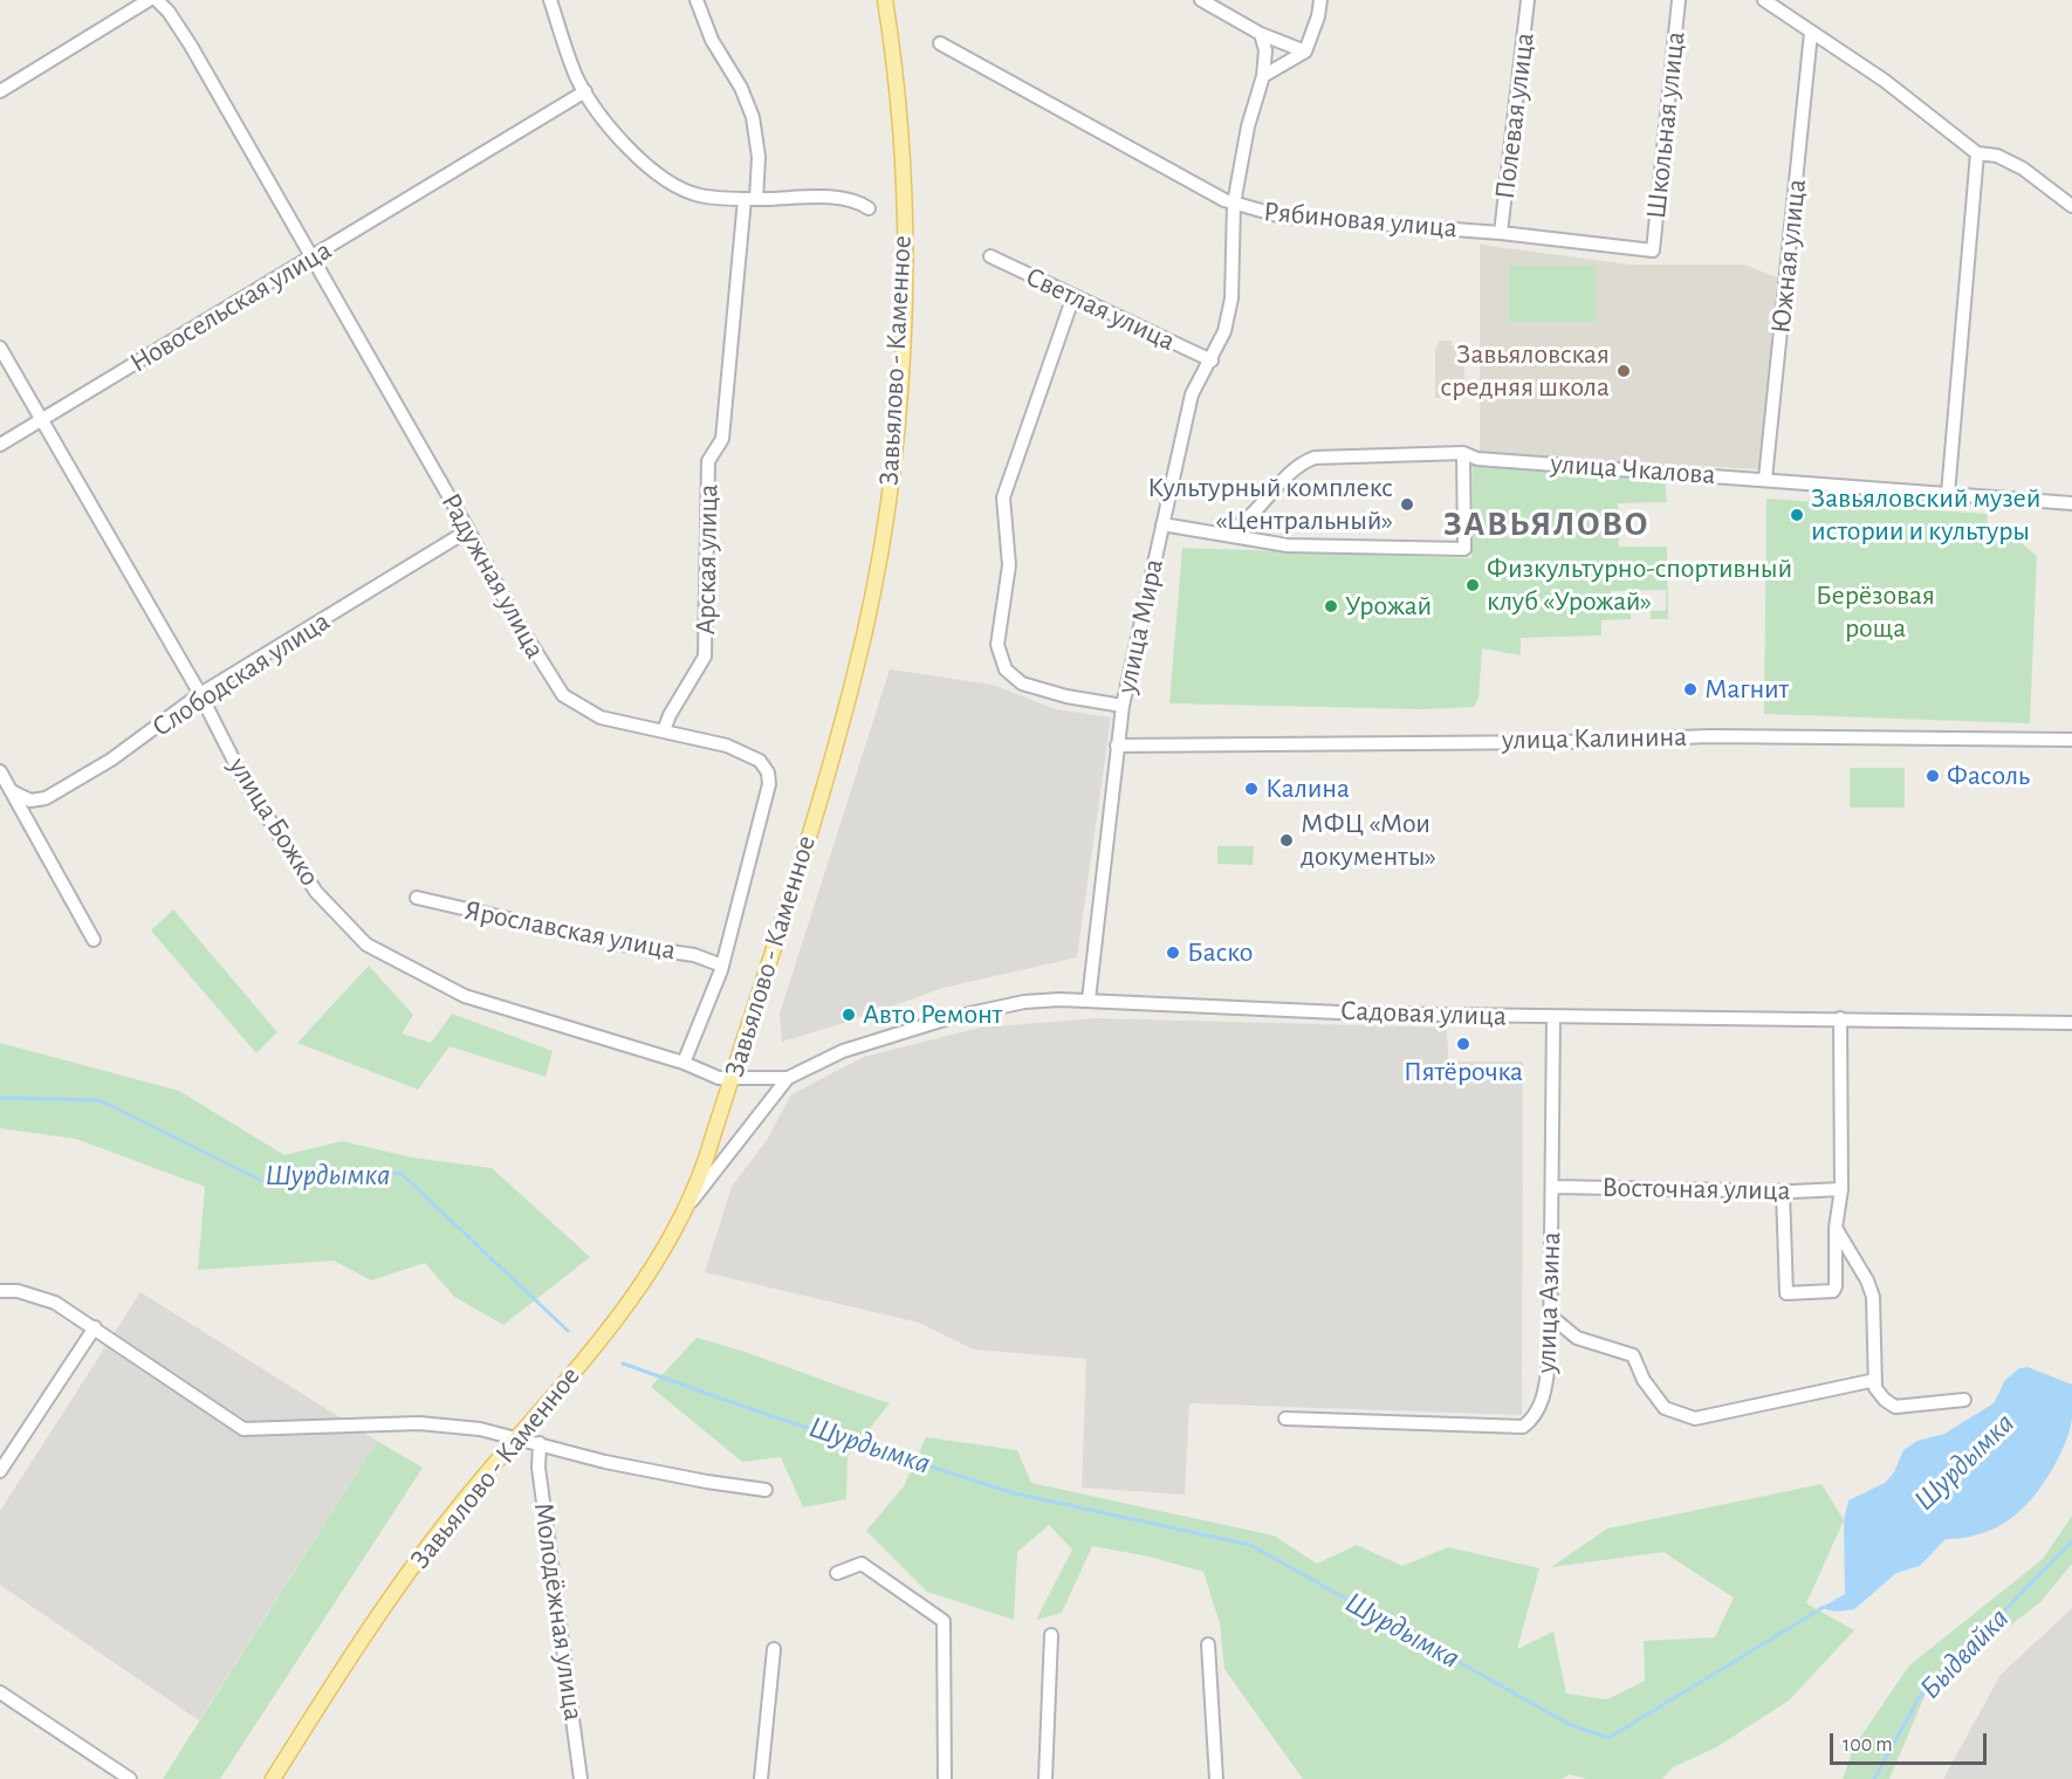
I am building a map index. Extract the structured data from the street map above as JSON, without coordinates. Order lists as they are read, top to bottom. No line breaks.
{"streets":{"main road":["Завьялово - Каменное"],"street":["Полевая улица","Школьная улица","Рябиновая улица","Южная улица","Новосельская улица","Светлая улица","улица Чкалова","Арская улица","Радужная улица","улица Мира","Слободская улица","улица Калинина","улица Божко","Ярославская улица","Садовая улица","Восточная улица","улица Азина","Молодёжная улица"]},"crossings":[["Полевая улица","Рябиновая улица"],["Школьная улица","Рябиновая улица"],["Рябиновая улица","улица Мира"],["Южная улица","улица Чкалова"],["Новосельская улица","Радужная улица"],["Новосельская улица","улица Божко"],["Светлая улица","улица Мира"],["Завьялово - Каменное","улица Божко"],["Арская улица","Радужная улица"],["Радужная улица","Слободская улица"],["Радужная улица","улица Божко"],["Радужная улица","Ярославская улица"],["улица Мира","улица Калинина"],["улица Мира","Садовая улица"],["Слободская улица","улица Божко"],["улица Божко","Садовая улица"],["Садовая улица","улица Азина"],["Восточная улица","улица Азина"]],"districts":["ЗАВЬЯЛОВО"],"water":["Шурдымка","Быдвайка"],"parks":["Берёзовая роща"],"places":["Завьяловская средняя школа","Культурный комплекс «Центральный»","Завьяловский музей истории и культуры","Физкультурно-спортивный клуб «Урожай»","Урожай","Магнит","Фасоль","Калина","МФЦ «Мои документы»","Баско","Авто Ремонт","Пятёрочка"],"scale_bar":"100 m"}
